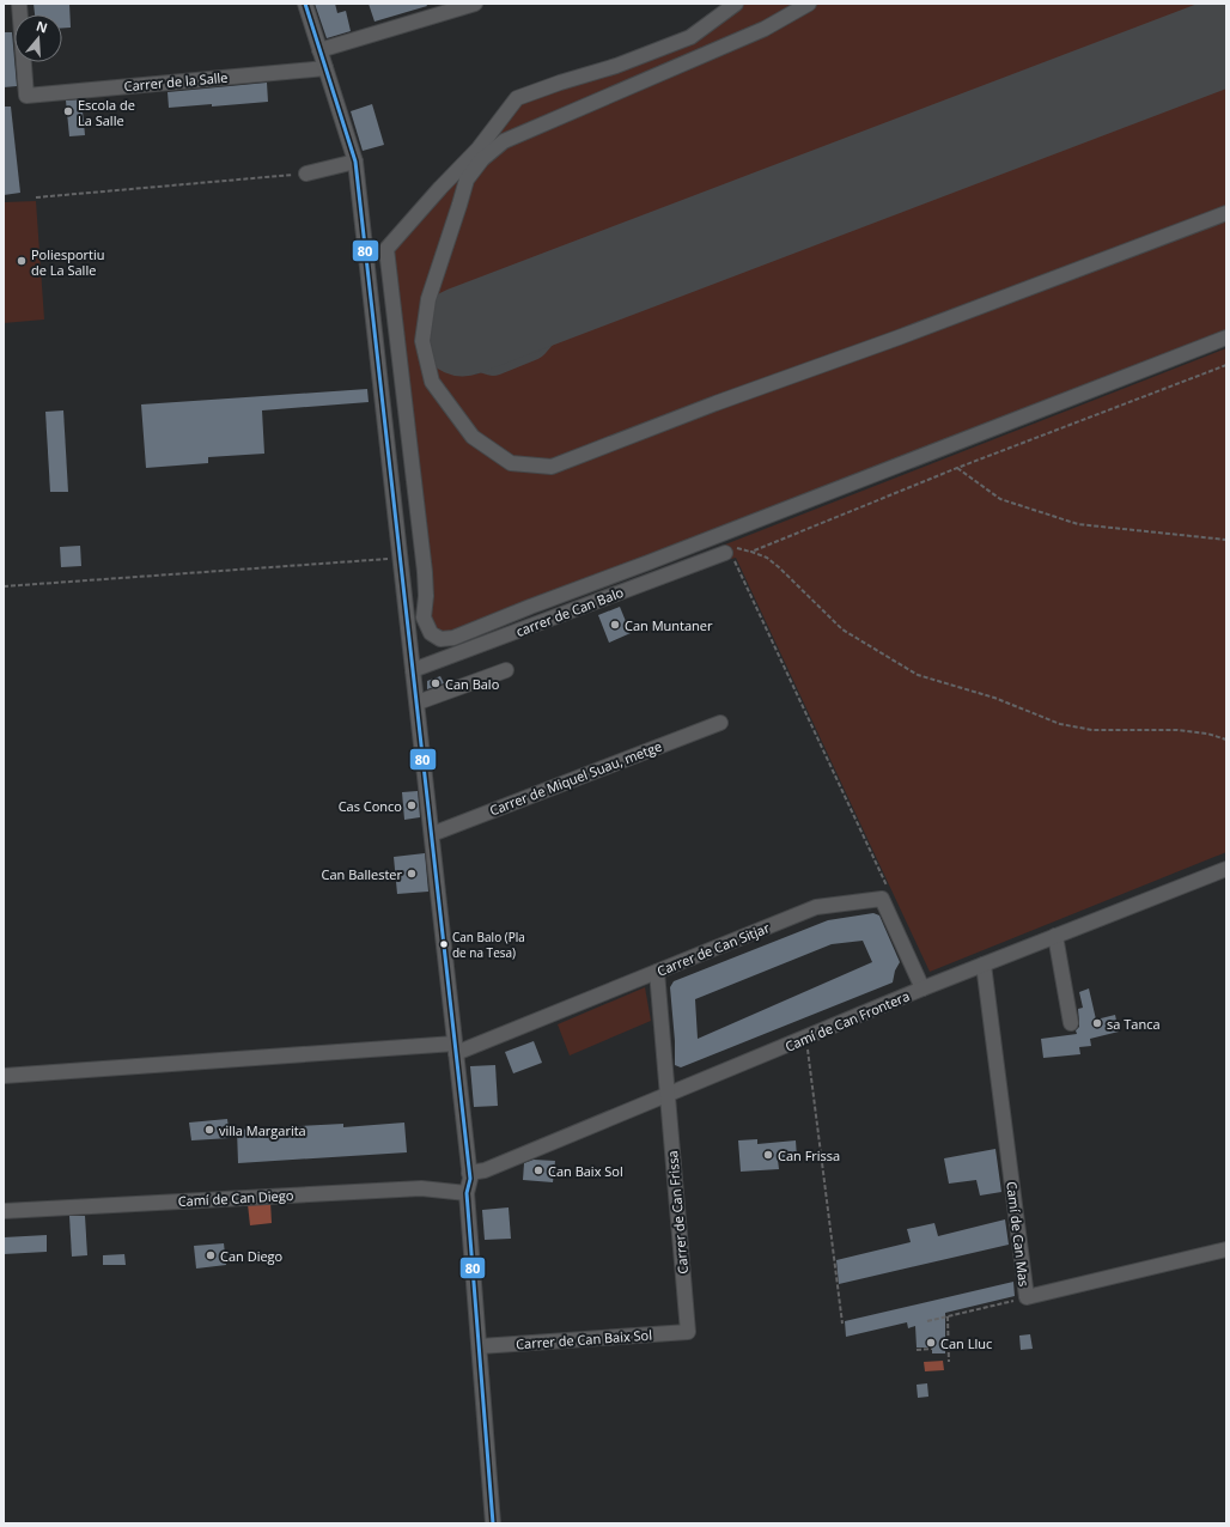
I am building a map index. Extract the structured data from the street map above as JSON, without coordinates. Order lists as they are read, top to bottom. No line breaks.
{"streets":{"street":["Carrer de la Salle","carrer de Can Balo","Carrer de Miquel Suau, metge","Carrer de Can Sitjar","Camí de Can Frontera","Camí de Can Diego","Carrer de Can Frissa","Camí de Can Mas","Carrer de Can Baix Sol"]},"crossings":[["Carrer de Can Sitjar","Camí de Can Frontera"],["Carrer de Can Sitjar","Carrer de Can Frissa"],["Camí de Can Frontera","Carrer de Can Frissa"],["Camí de Can Frontera","Camí de Can Mas"],["Carrer de Can Frissa","Carrer de Can Baix Sol"]],"places":["Escola de La Salle","Poliesportiu de La Salle","Can Muntaner","Can Balo","Cas Conco","Can Ballester","Can Balo (Pla de na Tesa)","sa Tanca","villa Margarita","Can Frissa","Can Baix Sol","Can Diego","Can Lluc"],"lines":["transit line 80"],"north":"top"}
